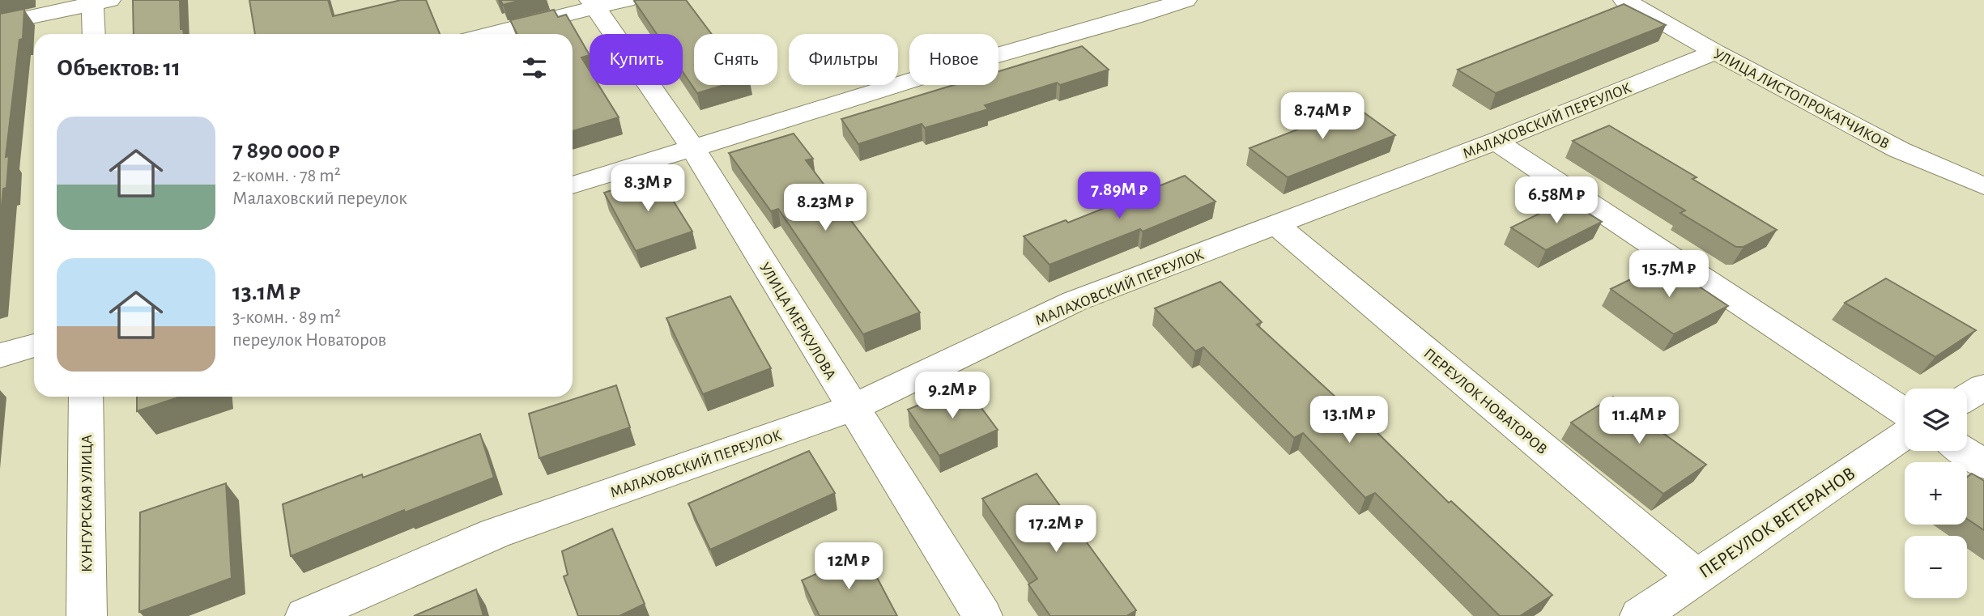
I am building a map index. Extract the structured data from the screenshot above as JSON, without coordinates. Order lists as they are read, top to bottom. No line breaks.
{"streets":{"street":["УЛИЦА ЛИСТОПРОКАТЧИКОВ","МАЛАХОВСКИЙ ПЕРЕУЛОК","УЛИЦА МЕРКУЛОВА","ПЕРЕУЛОК НОВАТОРОВ","КУНГУРСКАЯ УЛИЦА","ПЕРЕУЛОК ВЕТЕРАНОВ"]},"crossings":[["УЛИЦА ЛИСТОПРОКАТЧИКОВ","МАЛАХОВСКИЙ ПЕРЕУЛОК"],["МАЛАХОВСКИЙ ПЕРЕУЛОК","УЛИЦА МЕРКУЛОВА"],["МАЛАХОВСКИЙ ПЕРЕУЛОК","ПЕРЕУЛОК НОВАТОРОВ"],["ПЕРЕУЛОК НОВАТОРОВ","ПЕРЕУЛОК ВЕТЕРАНОВ"]],"page":{"chip":["Купить","Снять","Фильтры","Новое"],"heading":"Объектов: 11","price":["8.74M ₽","8.3M ₽","7.89M ₽","6.58M ₽","8.23M ₽","15.7M ₽","9.2M ₽","13.1M ₽","11.4M ₽","17.2M ₽","12M ₽"],"list":[{"name":"7 890 000 ₽","note":"2-комн. · 78 m² · Малаховский переулок"},{"name":"13.1M ₽","note":"3-комн. · 89 m² · переулок Новаторов"}],"map_buttons":["+","−"]}}
